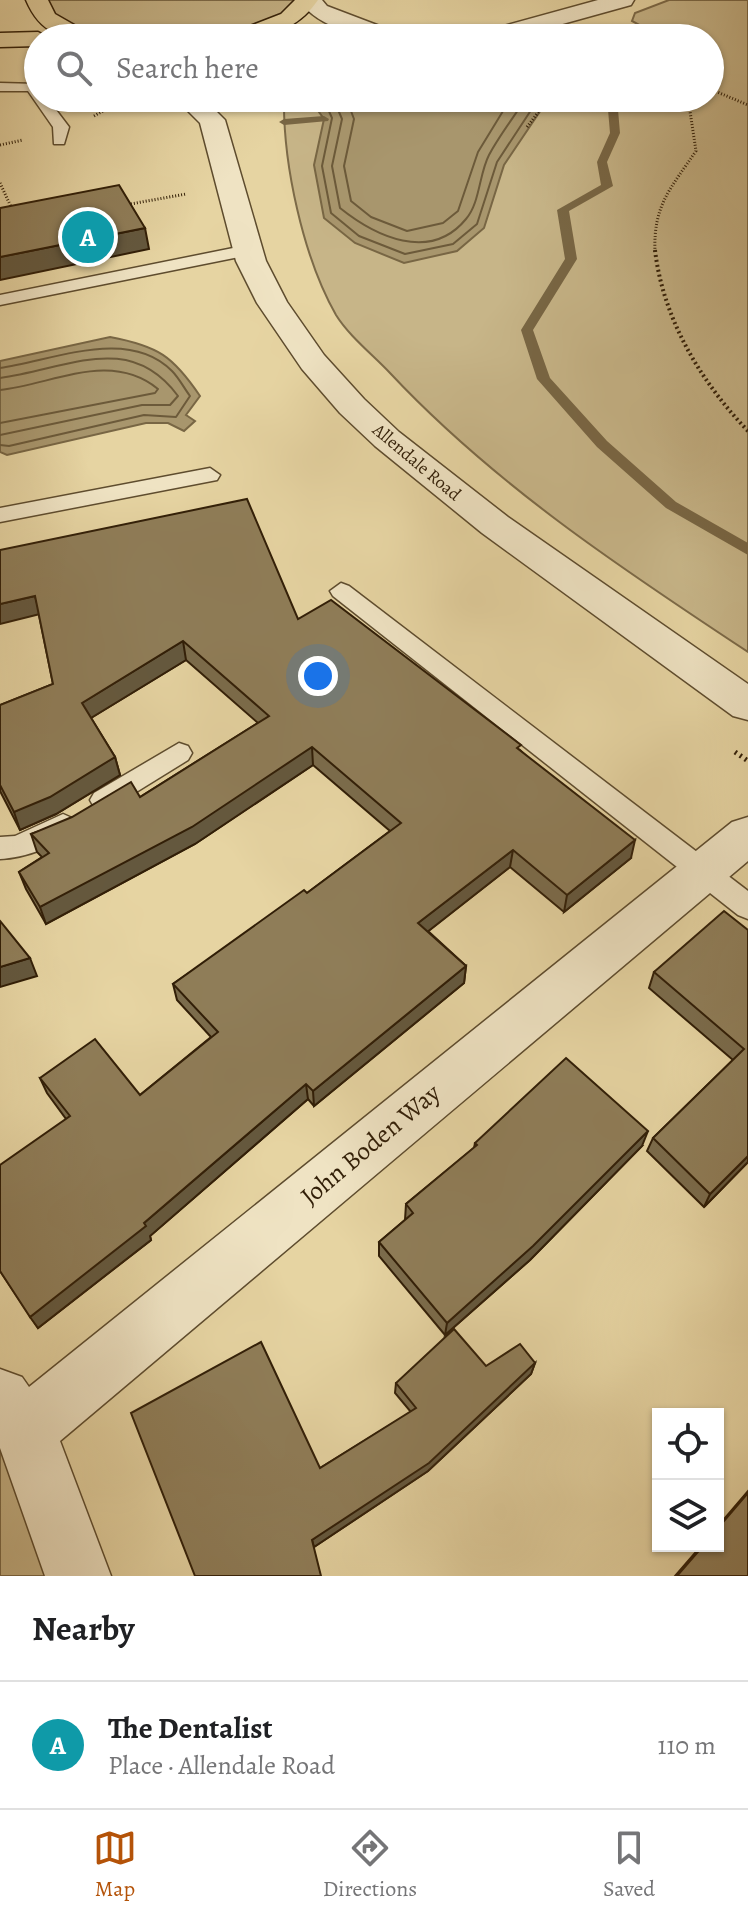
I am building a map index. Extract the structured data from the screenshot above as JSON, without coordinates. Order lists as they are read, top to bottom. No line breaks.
{"streets":{"street":["Allendale Road","John Boden Way"]},"page":{"search":"Search here","pins":"A","heading":"Nearby","list":[{"mark":"A","name":"The Dentalist","note":"Place · Allendale Road","value":"110 m"}],"nav":["Map","Directions","Saved"]}}
